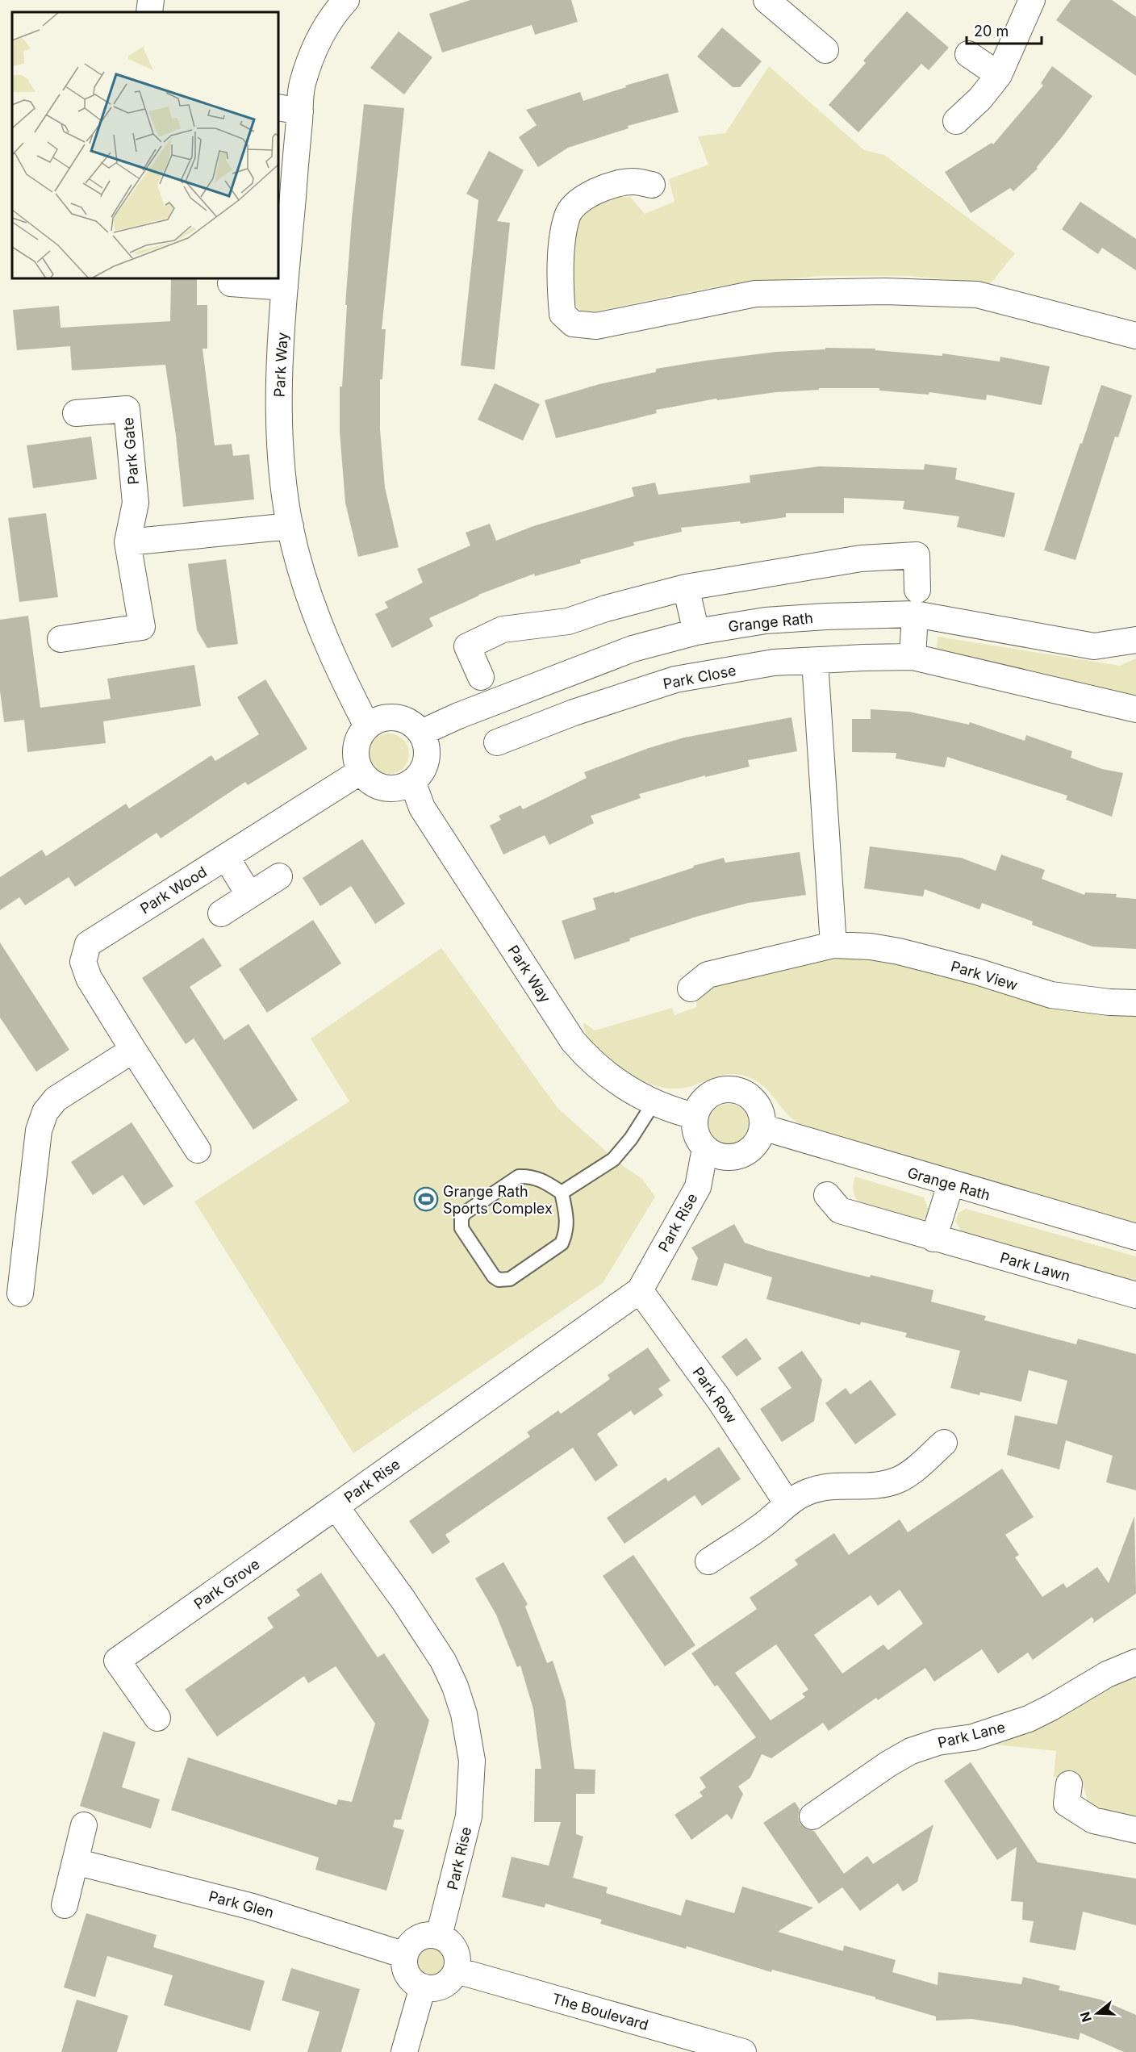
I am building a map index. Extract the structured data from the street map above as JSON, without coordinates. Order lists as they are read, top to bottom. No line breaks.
{"streets":{"street":["Park Way","Park Gate","Grange Rath","Park Close","Park Wood","Park View","Park Rise","Park Lawn","Park Row","Park Grove","Park Lane","Park Glen","The Boulevard"]},"crossings":[["Park Way","Grange Rath"],["Park Way","Park Wood"],["Park Way","Park Rise"],["Grange Rath","Park Wood"],["Grange Rath","Park Rise"],["Park Rise","Park Row"],["Park Rise","Park Grove"],["Park Rise","Park Glen"],["Park Rise","The Boulevard"],["Park Glen","The Boulevard"]],"places":{"sports":["Grange Rath Sports Complex"]},"scale_bar":"20 m","north":"left"}
